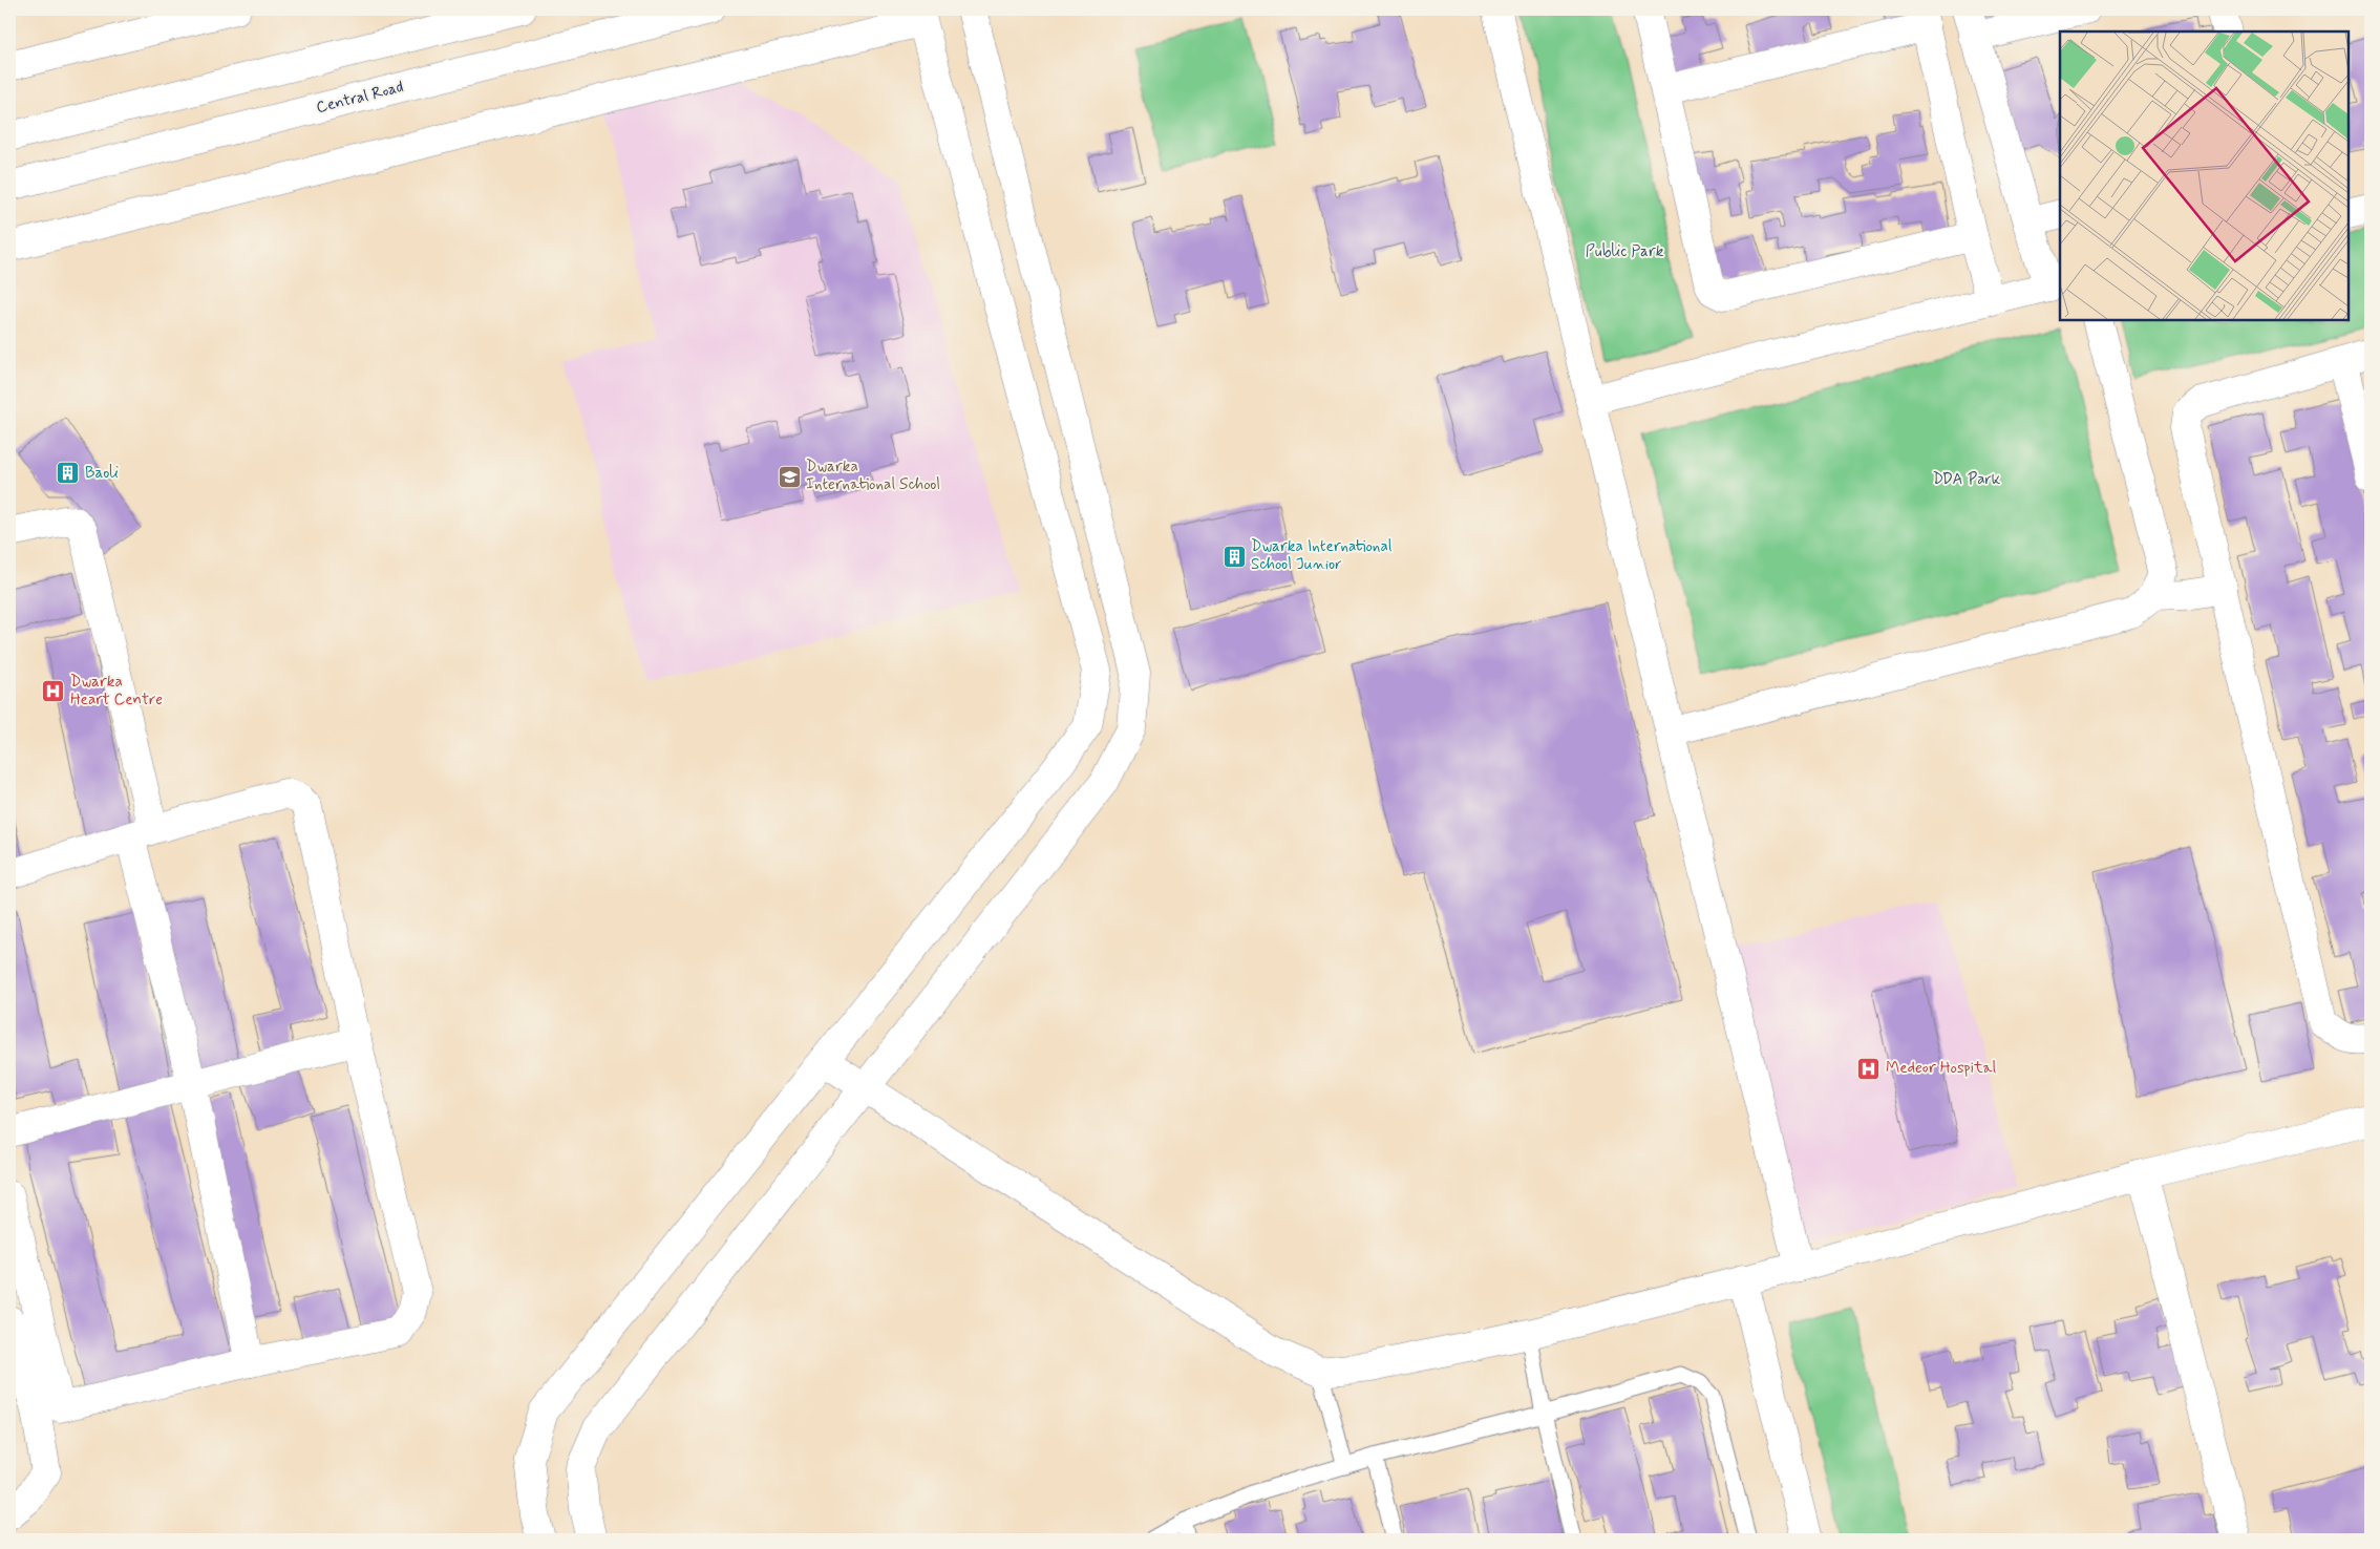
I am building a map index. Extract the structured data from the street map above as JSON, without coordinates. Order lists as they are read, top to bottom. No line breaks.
{"streets":{"street":["Central Road"]},"parks":["Public Park","DDA Park"],"places":{"building":["Baoli","Dwarka International School Junior"],"school or university":["Dwarka International School"],"hospital":["Dwarka Heart Centre","Medeor Hospital"]}}
